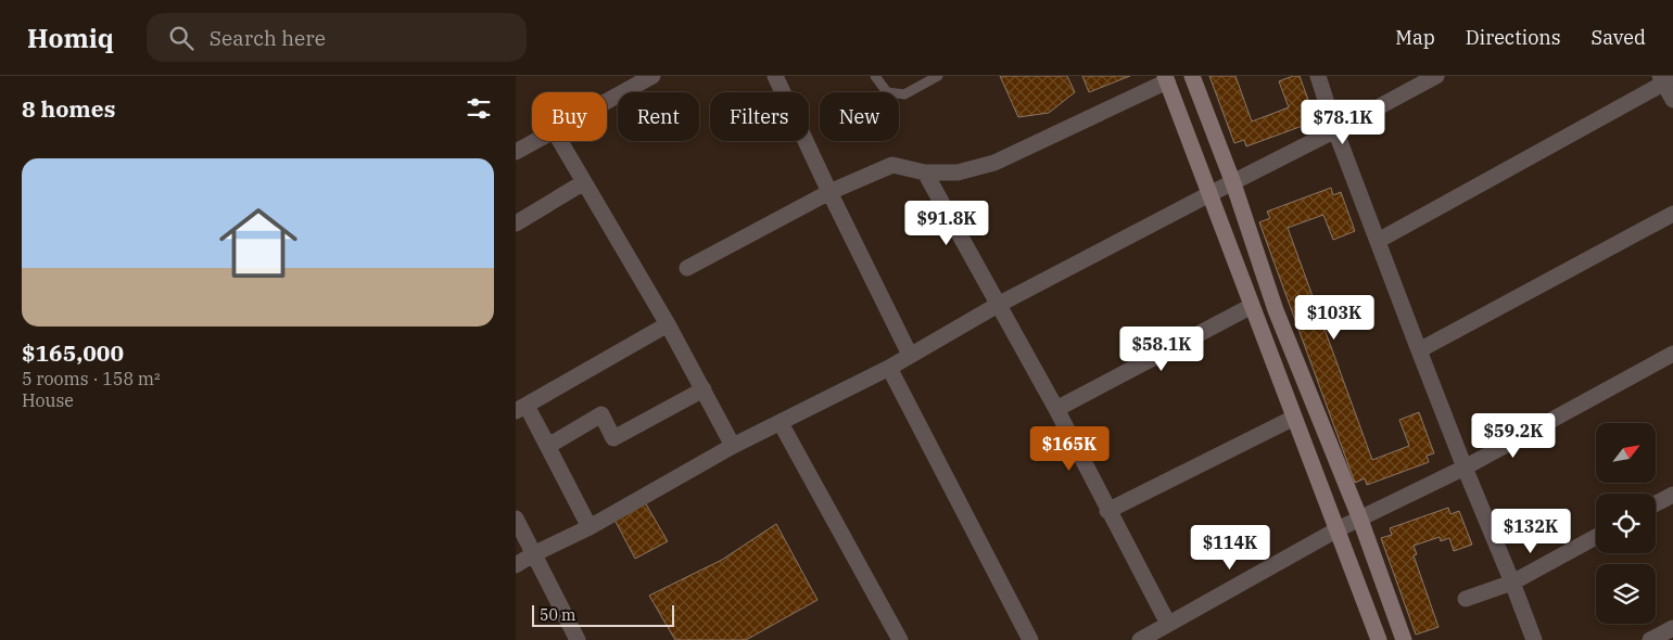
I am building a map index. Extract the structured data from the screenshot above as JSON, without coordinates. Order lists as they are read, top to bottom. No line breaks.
{"scale_bar":"50 m","north":"top right","page":{"header":"Homiq","search":"Search here","nav":["Map","Directions","Saved"],"heading":"8 homes","chip":["Buy","Rent","Filters","New"],"price":["$78.1K","$91.8K","$103K","$58.1K","$59.2K","$165K","$132K","$114K"],"list":[{"name":"$165,000","note":"5 rooms · 158 m² · House"}],"scale":"50 m"}}
